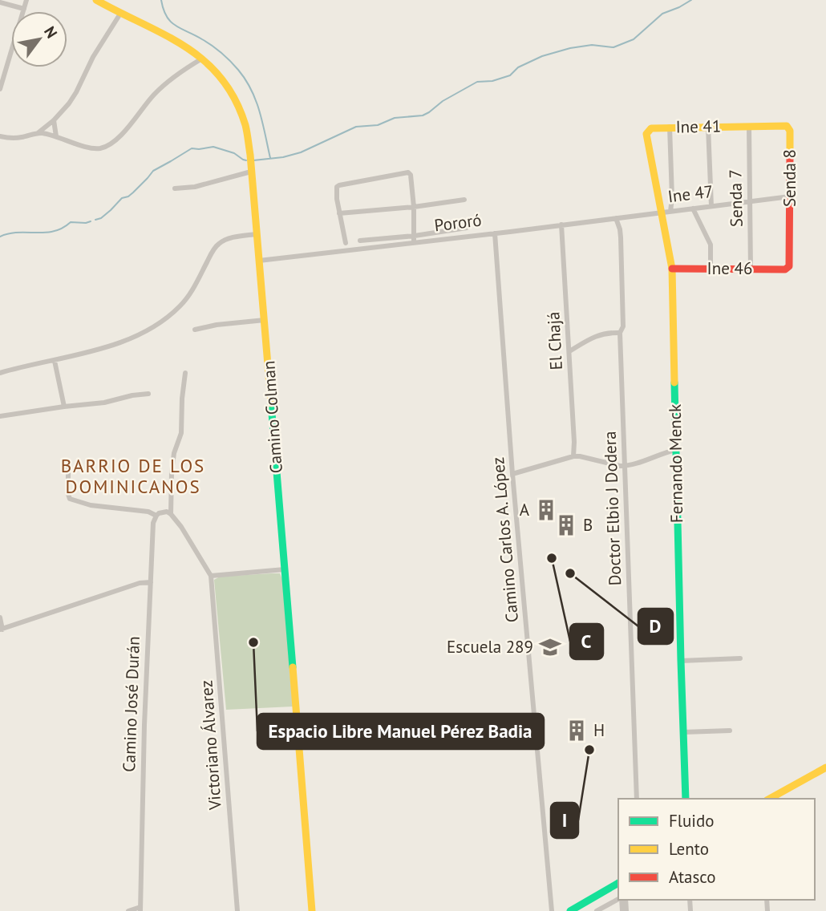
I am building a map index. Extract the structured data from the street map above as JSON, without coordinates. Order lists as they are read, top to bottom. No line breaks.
{"streets":{"street":["Ine 41","Senda 8","Ine 47","Senda 7","Pororó","Ine 46","El Chajá","Camino Colman","Fernando Menck","Doctor Elbio J Dodera","Camino Carlos A. López","Camino José Durán","Victoriano Álvarez"]},"crossings":[["Ine 41","Senda 8"],["Ine 41","Senda 7"],["Ine 41","Fernando Menck"],["Senda 8","Ine 47"],["Senda 8","Senda 7"],["Senda 8","Ine 46"],["Ine 47","Senda 7"],["Ine 47","Pororó"],["Ine 47","Fernando Menck"],["Senda 7","Ine 46"],["Pororó","El Chajá"],["Pororó","Camino Colman"],["Pororó","Fernando Menck"],["Pororó","Doctor Elbio J Dodera"],["Pororó","Camino Carlos A. López"],["Ine 46","Fernando Menck"]],"districts":["BARRIO DE LOS DOMINICANOS"],"places":{"building":["A","B","H"],"other":["C","D","Espacio Libre Manuel Pérez Badia","I"],"school or university":["Escuela 289"]},"legend":["Fluido","Lento","Atasco"],"north":"top right"}
